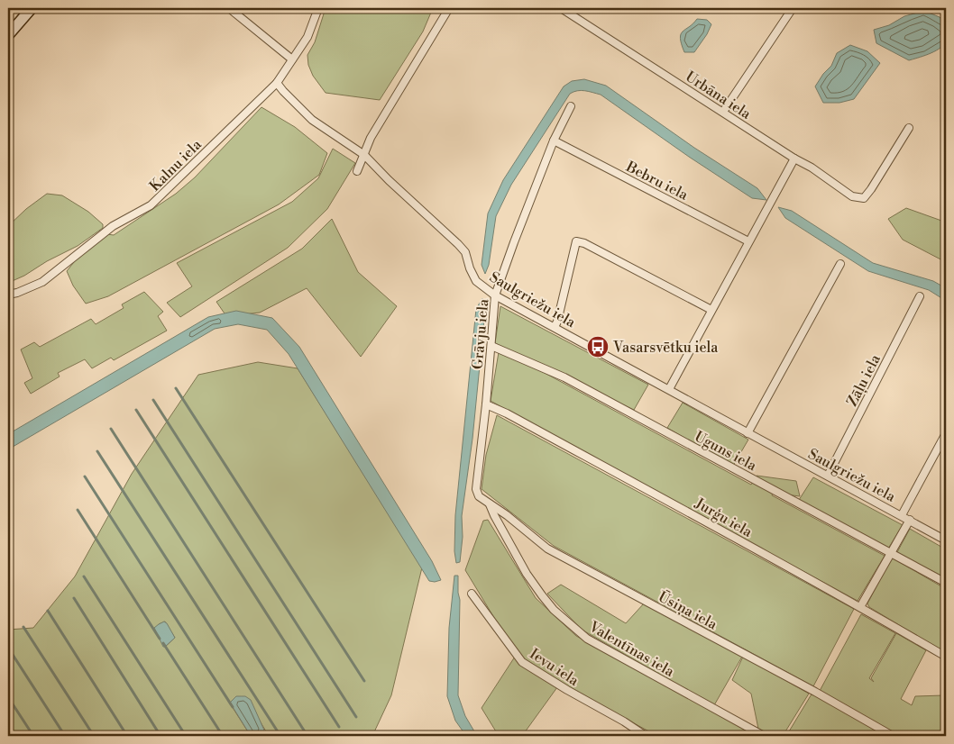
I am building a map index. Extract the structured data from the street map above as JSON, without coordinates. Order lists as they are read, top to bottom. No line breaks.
{"streets":{"street":["Urbāna iela","Kalnu iela","Bebru iela","Saulgriežu iela","Grāvju iela","Zāļu iela","Uguns iela","Jurģu iela","Ūsiņa iela","Valentīnas iela","Ievu iela"]},"crossings":[["Kalnu iela","Saulgriežu iela"],["Bebru iela","Grāvju iela"],["Saulgriežu iela","Grāvju iela"],["Saulgriežu iela","Zāļu iela"],["Grāvju iela","Uguns iela"],["Grāvju iela","Jurģu iela"],["Grāvju iela","Ūsiņa iela"],["Ūsiņa iela","Valentīnas iela"]],"places":{"bus stop":["Vasarsvētku iela"]}}
